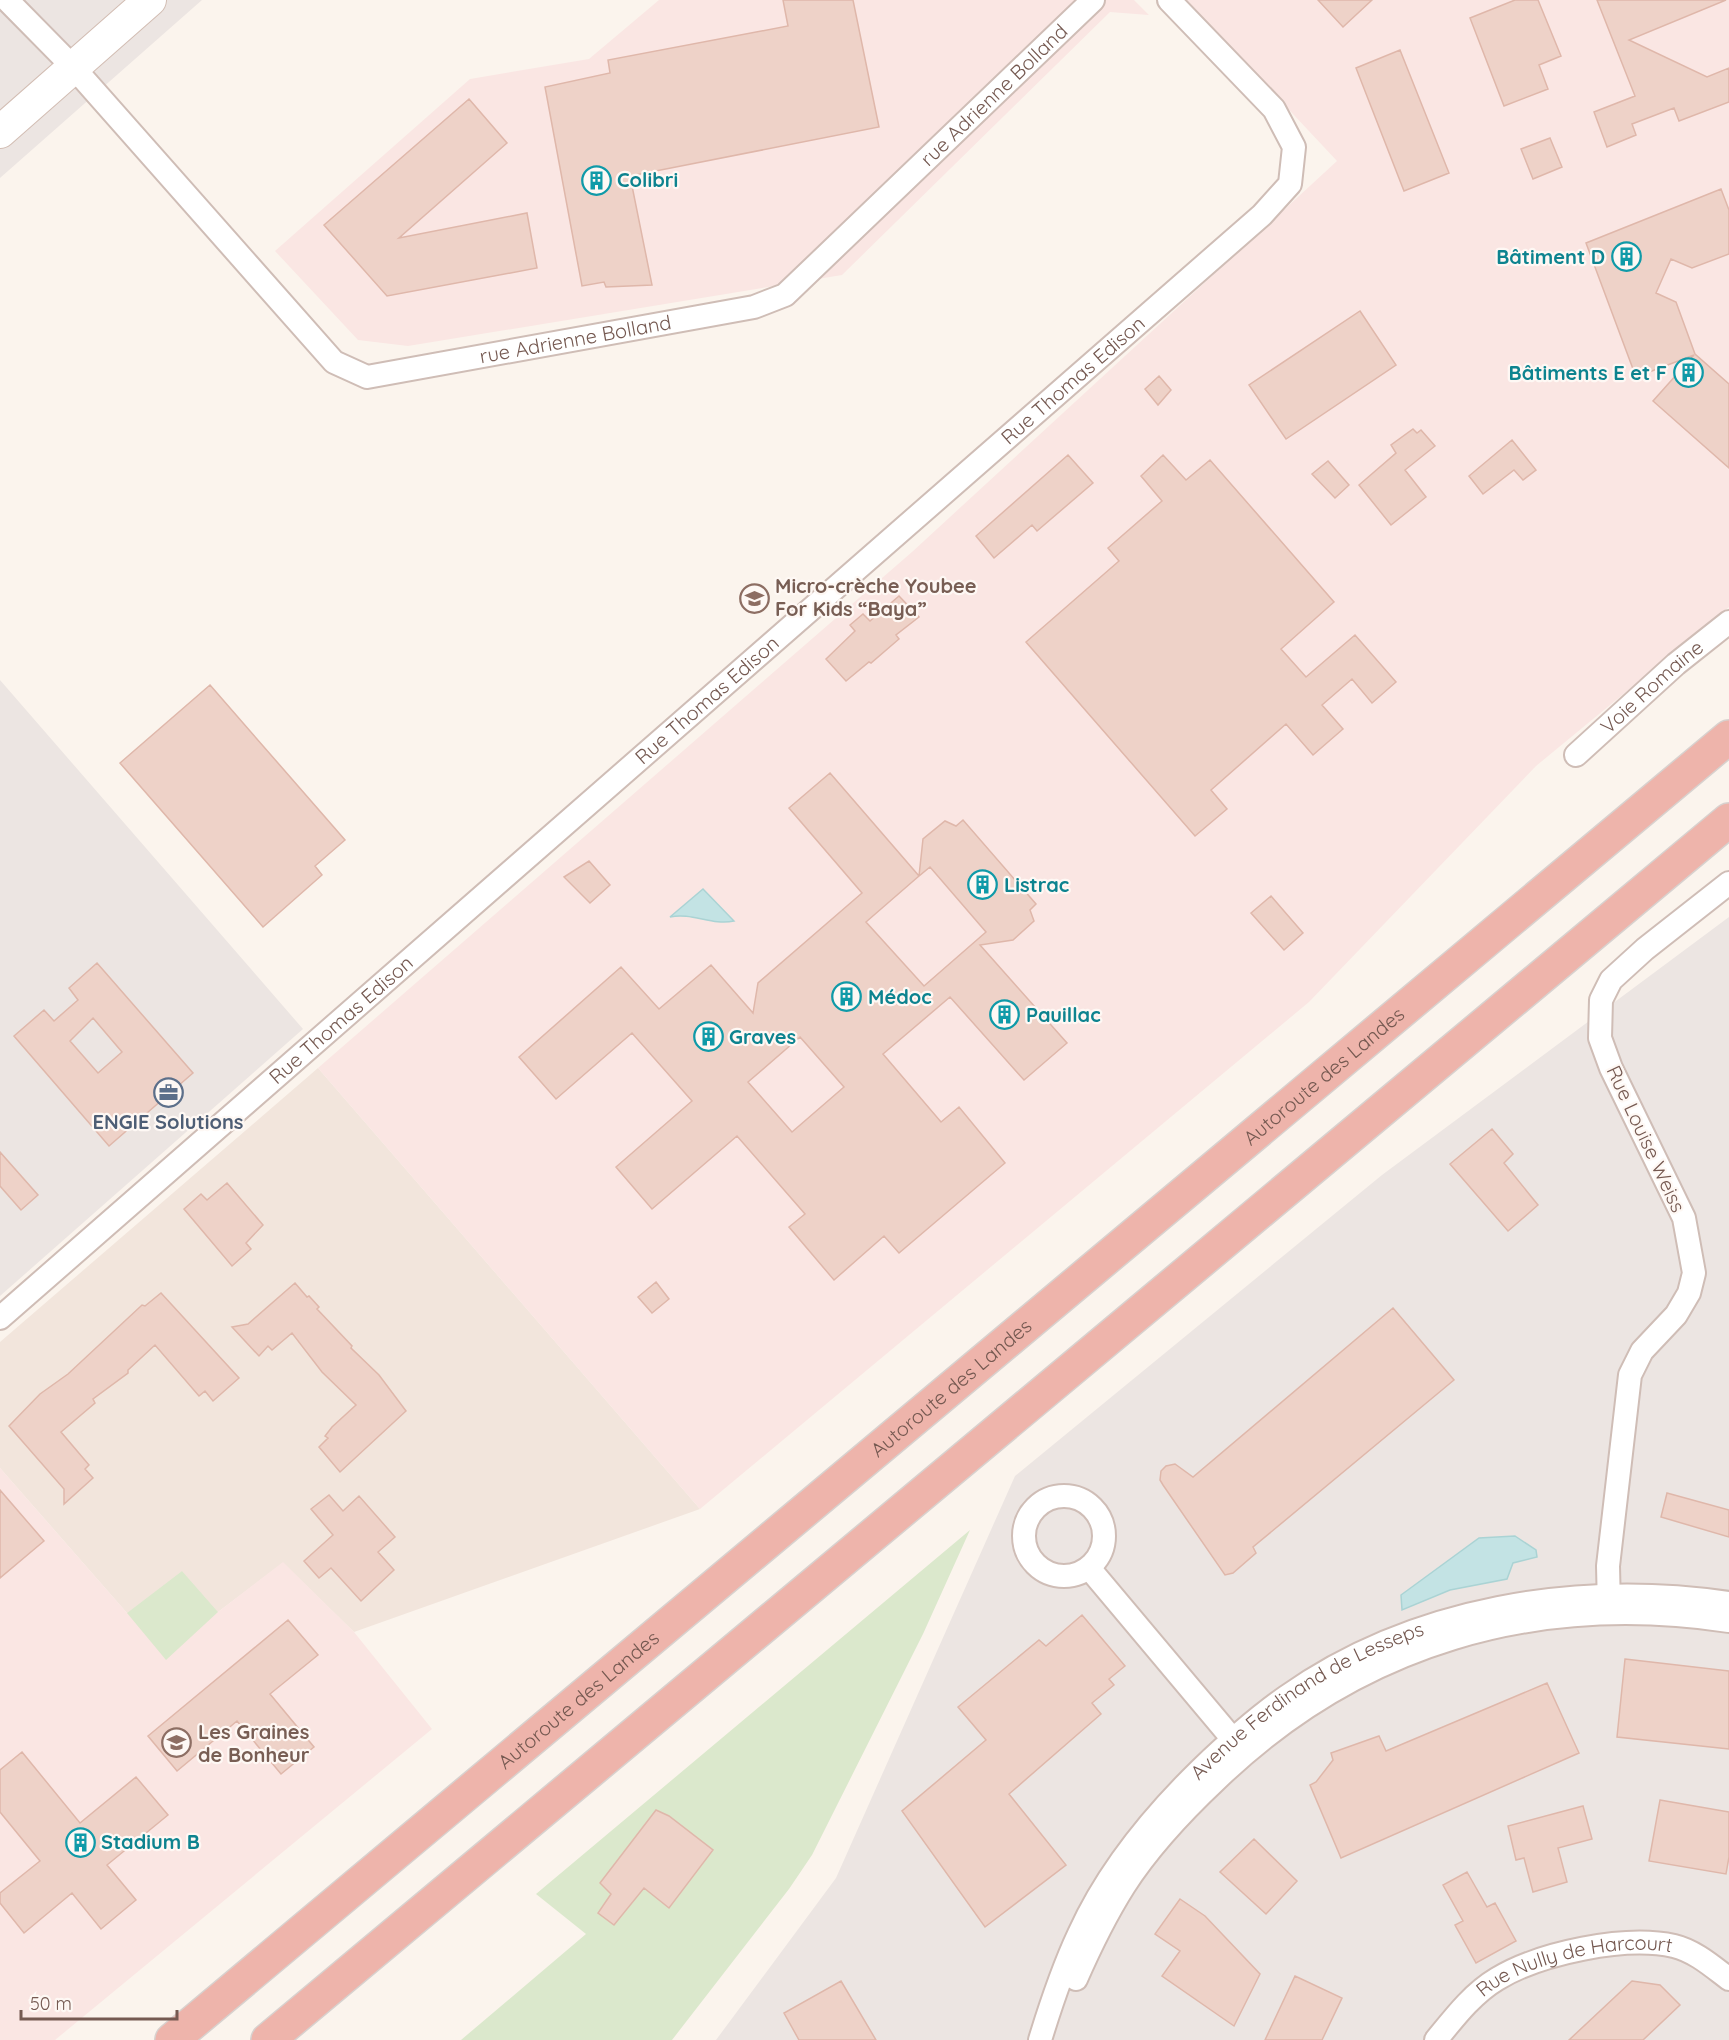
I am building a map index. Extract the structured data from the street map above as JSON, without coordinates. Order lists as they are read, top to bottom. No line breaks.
{"streets":{"highway":["Autoroute des Landes"],"street":["rue Adrienne Bolland","Rue Thomas Edison","Voie Romaine","Rue Louise Weiss","Avenue Ferdinand de Lesseps","Rue Nully de Harcourt"]},"crossings":[["Rue Louise Weiss","Avenue Ferdinand de Lesseps"]],"places":{"building":["Colibri","Bâtiment D","Bâtiments E et F","Listrac","Médoc","Pauillac","Graves","Stadium B"],"school or university":["Micro-crèche Youbee For Kids “Baya”","Les Graines de Bonheur"],"office":["ENGIE Solutions"]},"scale_bar":"50 m"}
